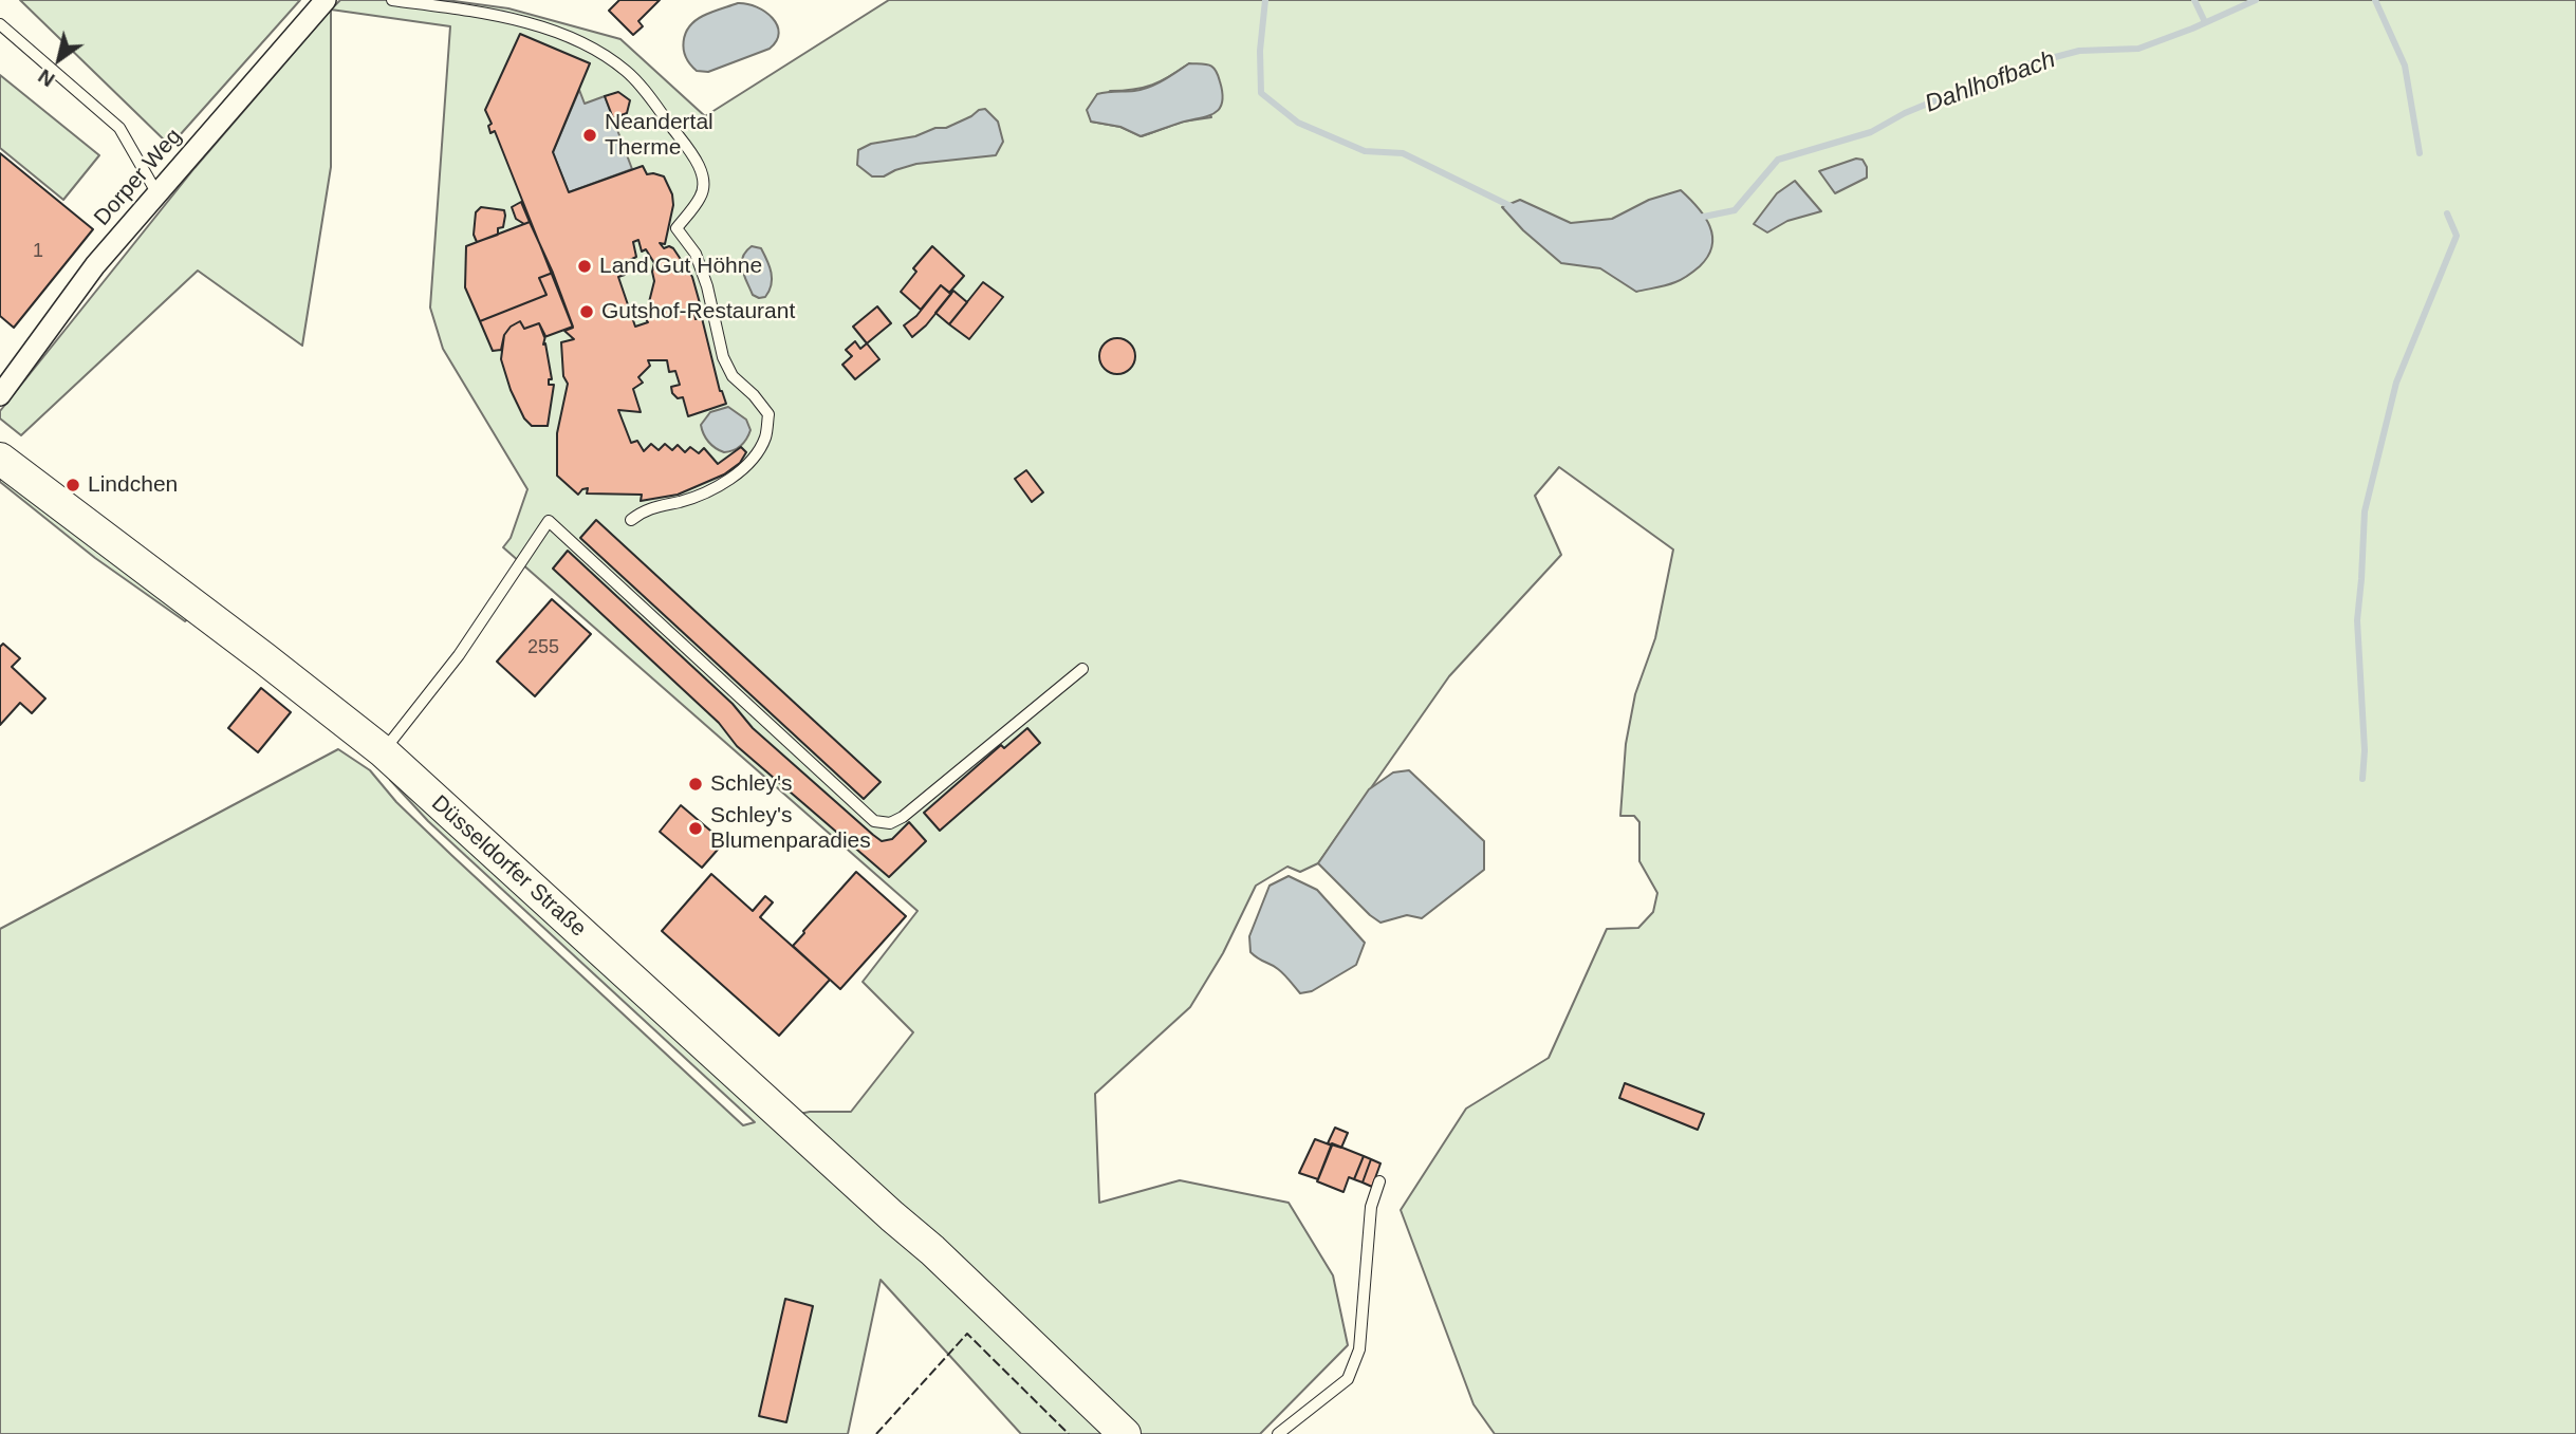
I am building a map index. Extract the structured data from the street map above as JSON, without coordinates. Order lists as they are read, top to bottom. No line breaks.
{"streets":{"main road":["Düsseldorfer Straße"],"street":["Dorper Weg"]},"water":["Dahlhofbach"],"places":["Neandertal Therme","Land Gut Höhne","Gutshof-Restaurant","Lindchen","Schley's","Schley's Blumenparadies"],"house_numbers":["1","255"],"north":"bottom left"}
